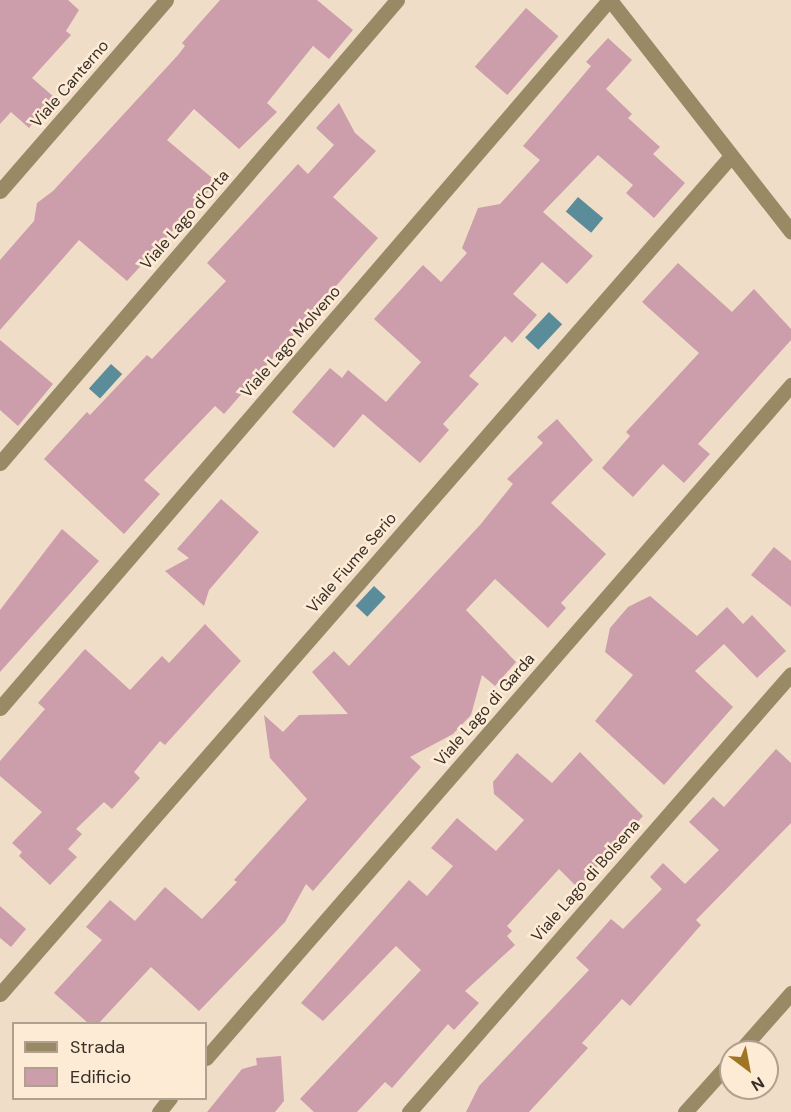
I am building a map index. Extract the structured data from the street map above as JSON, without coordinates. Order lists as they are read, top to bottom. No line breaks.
{"streets":{"street":["Viale Canterno","Viale Lago d'Orta","Viale Lago Molveno","Viale Fiume Serio","Viale Lago di Garda","Viale Lago di Bolsena"]},"legend":["Strada","Edificio"],"north":"bottom right"}
